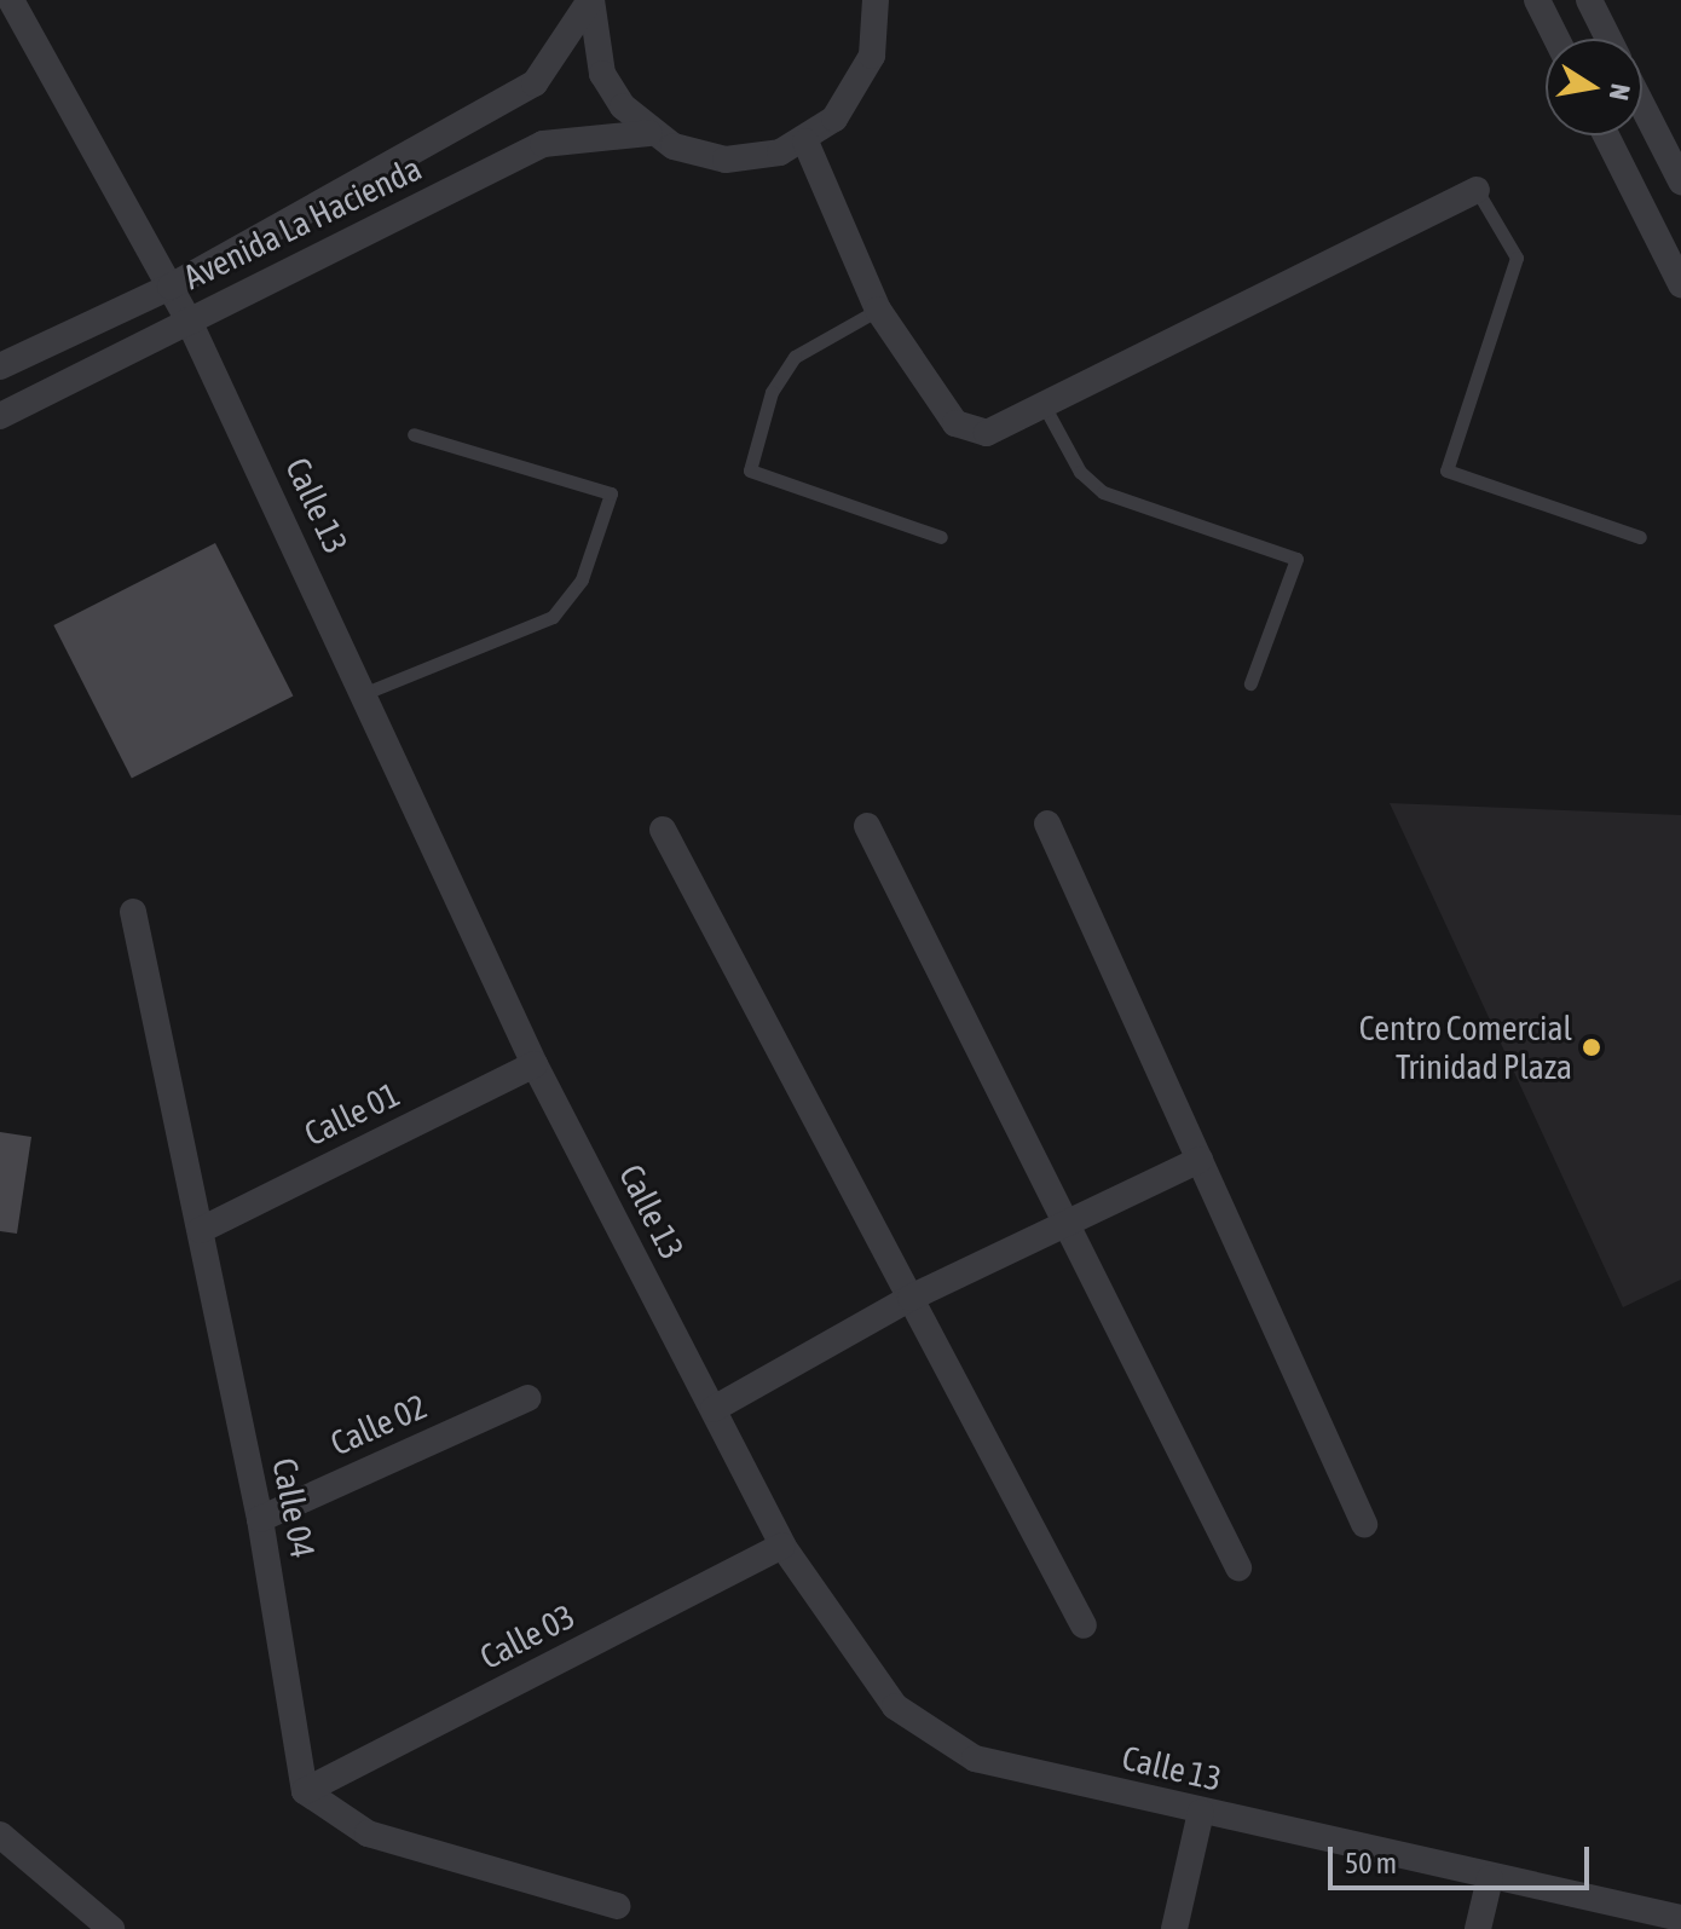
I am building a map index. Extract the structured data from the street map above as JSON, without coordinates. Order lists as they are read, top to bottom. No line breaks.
{"streets":{"street":["Avenida La Hacienda","Calle 13","Calle 01","Calle 02","Calle 04","Calle 03"]},"crossings":[["Avenida La Hacienda","Calle 13"],["Calle 13","Calle 01"],["Calle 13","Calle 03"],["Calle 01","Calle 04"],["Calle 02","Calle 04"],["Calle 04","Calle 03"]],"places":["Centro Comercial Trinidad Plaza"],"scale_bar":"50 m","north":"right"}
